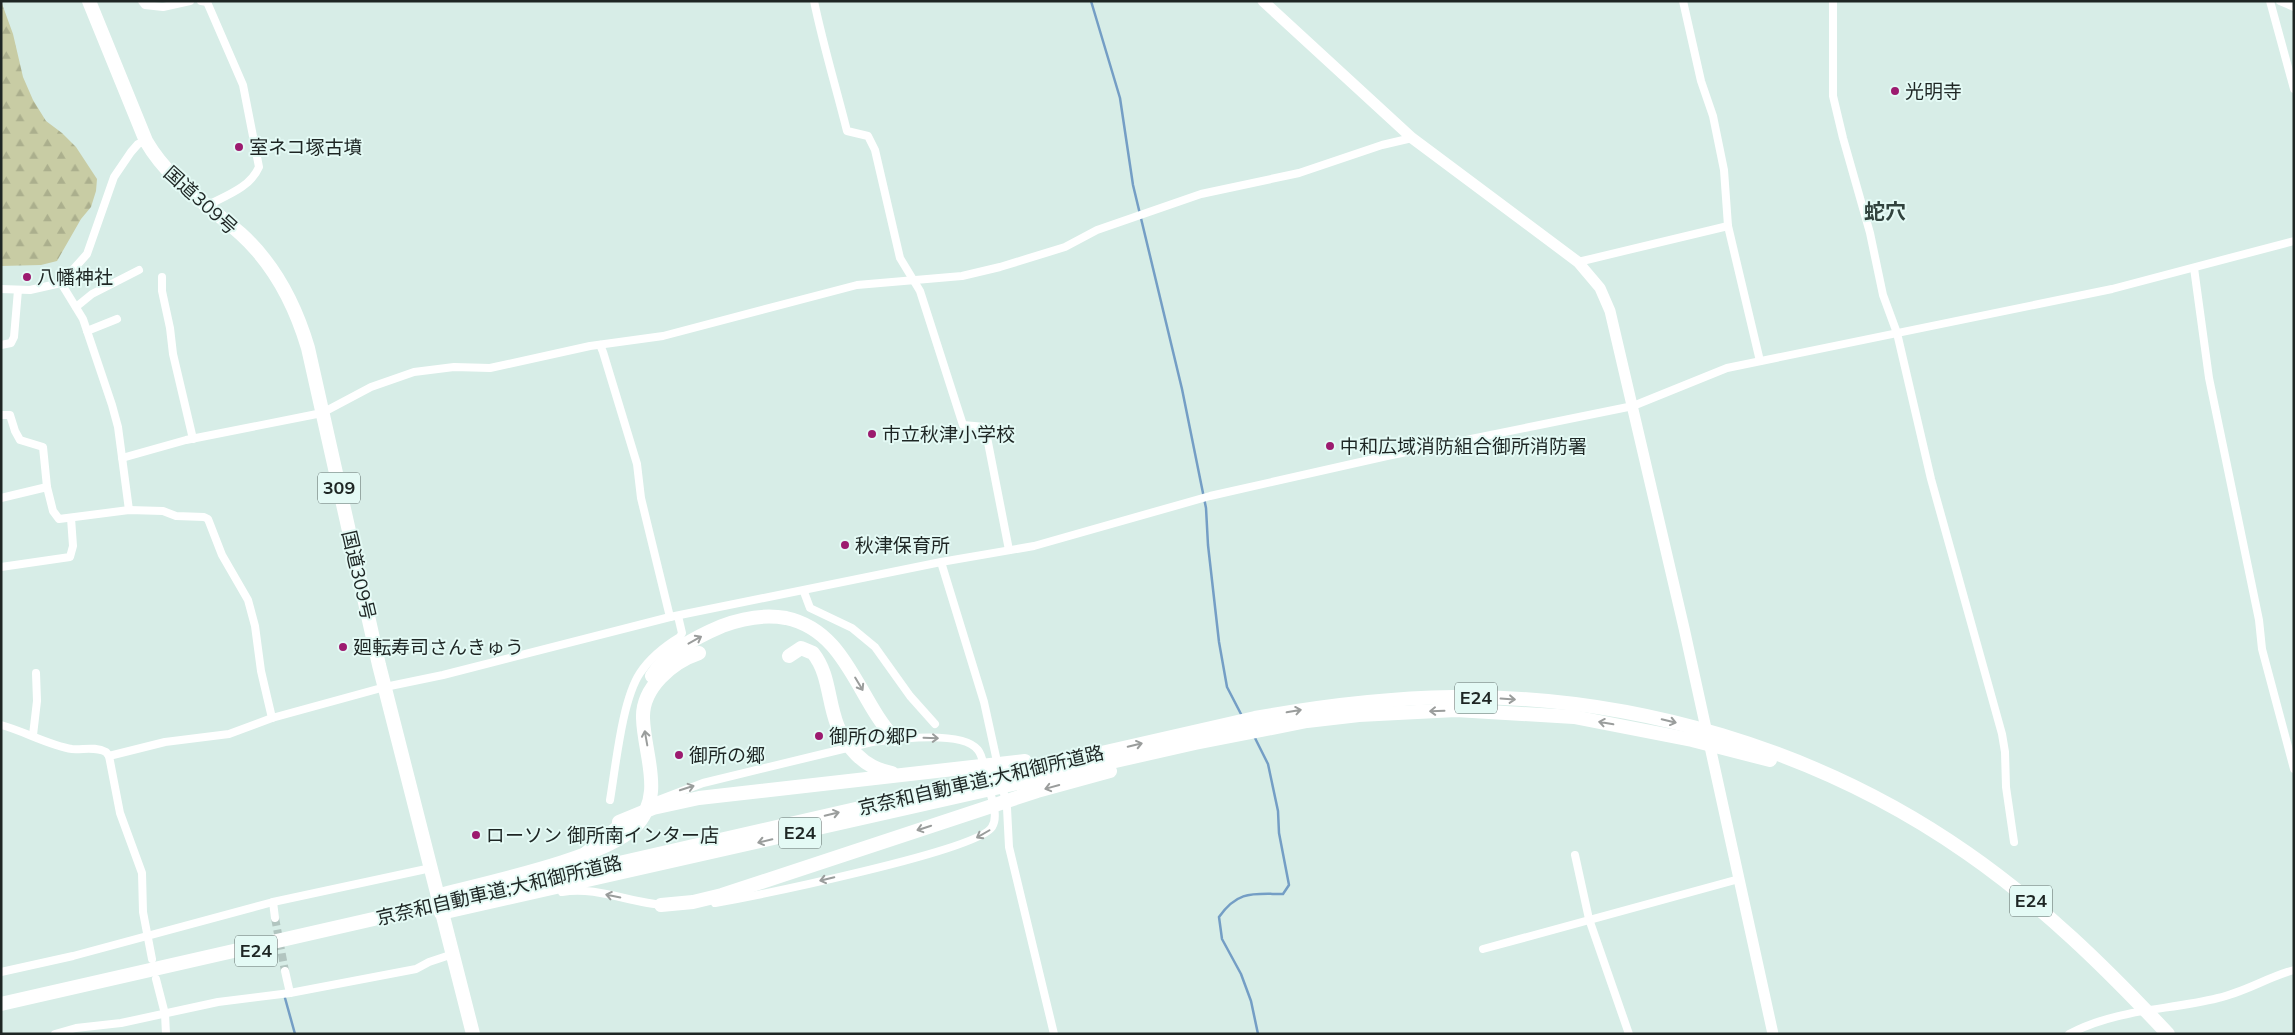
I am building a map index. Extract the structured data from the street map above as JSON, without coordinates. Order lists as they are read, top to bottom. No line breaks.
{"streets":{"highway":["国道309号","309","E24","京奈和自動車道;大和御所道路"]},"districts":["蛇穴"],"places":["光明寺","室ネコ塚古墳","八幡神社","市立秋津小学校","中和広域消防組合御所消防署","秋津保育所","廻転寿司さんきゅう","御所の郷P","御所の郷","ローソン 御所南インター店"]}
